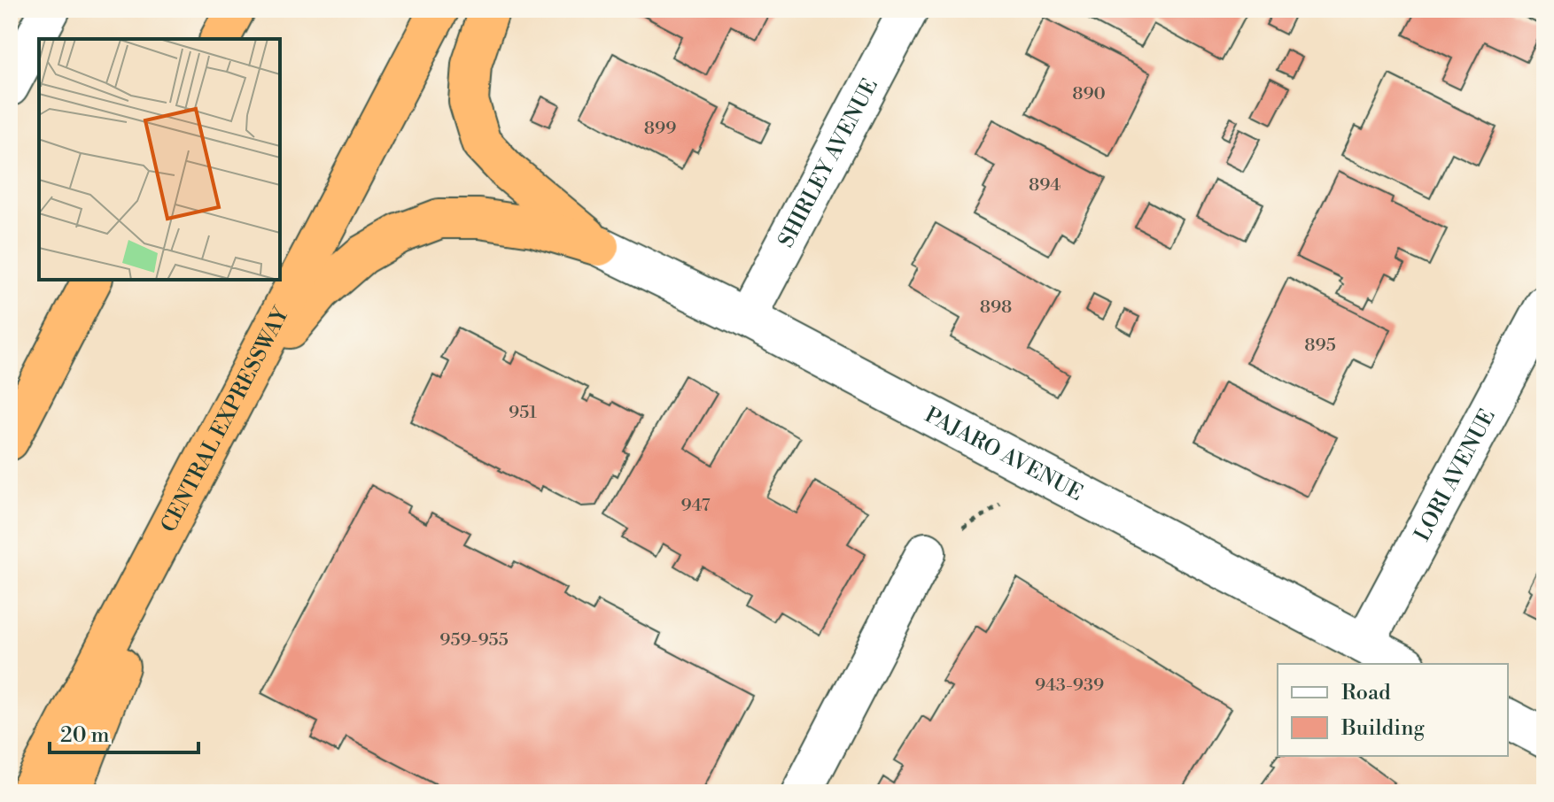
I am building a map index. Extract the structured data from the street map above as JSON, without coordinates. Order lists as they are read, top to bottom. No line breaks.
{"streets":{"highway":["CENTRAL EXPRESSWAY"],"street":["SHIRLEY AVENUE","PAJARO AVENUE","LORI AVENUE"]},"crossings":[["SHIRLEY AVENUE","PAJARO AVENUE"],["PAJARO AVENUE","LORI AVENUE"]],"house_numbers":["890","899","894","898","895","951","947","959-955","943-939"],"legend":["Road","Building"],"scale_bar":"20 m"}
